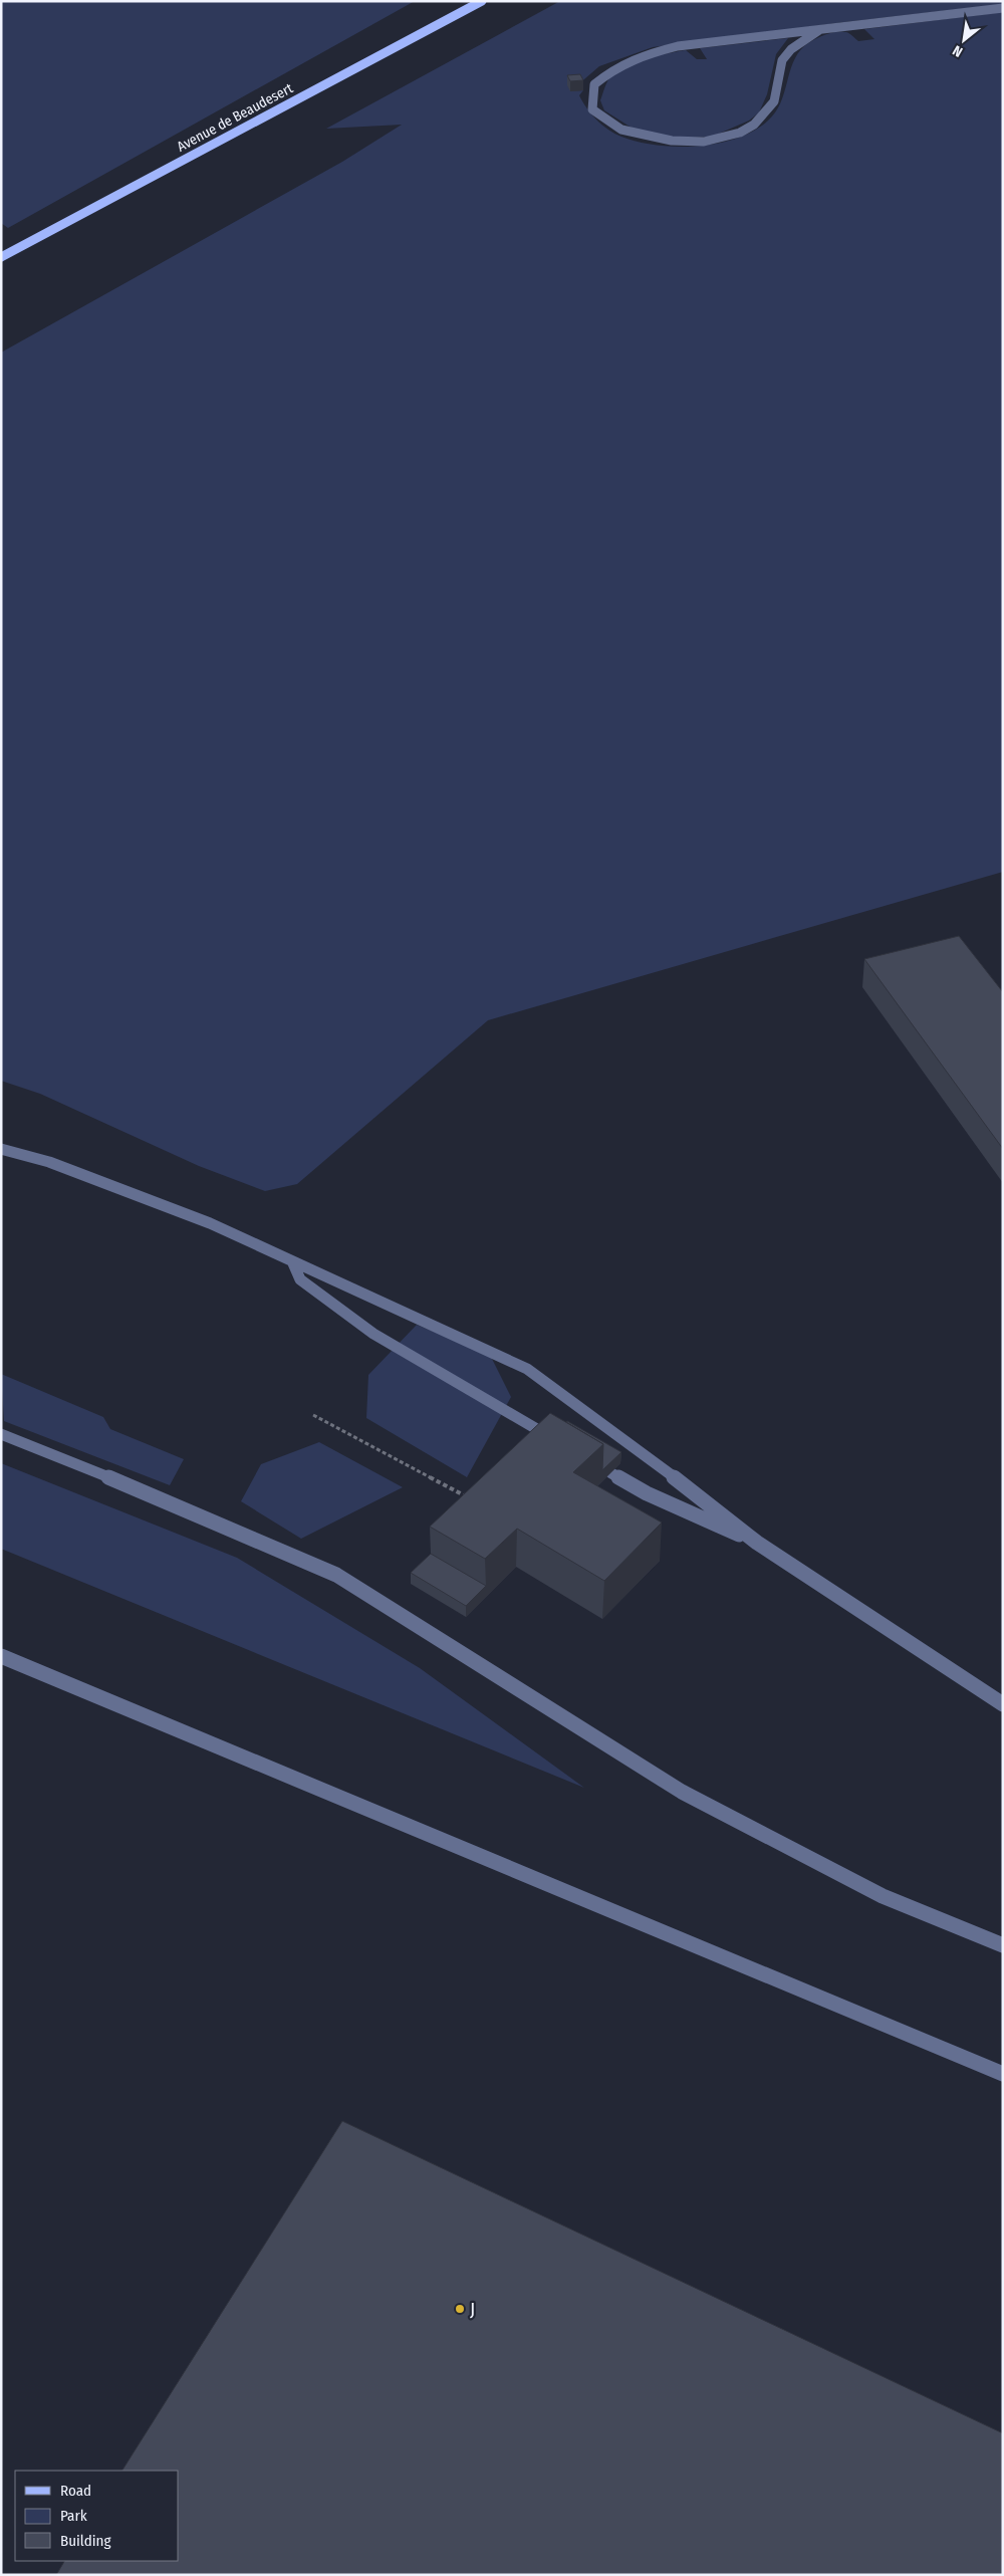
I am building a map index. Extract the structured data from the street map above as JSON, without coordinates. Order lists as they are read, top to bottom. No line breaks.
{"streets":{"main road":["Avenue de Beaudesert"]},"places":["J"],"legend":["Road","Park","Building"],"north":"bottom left"}
